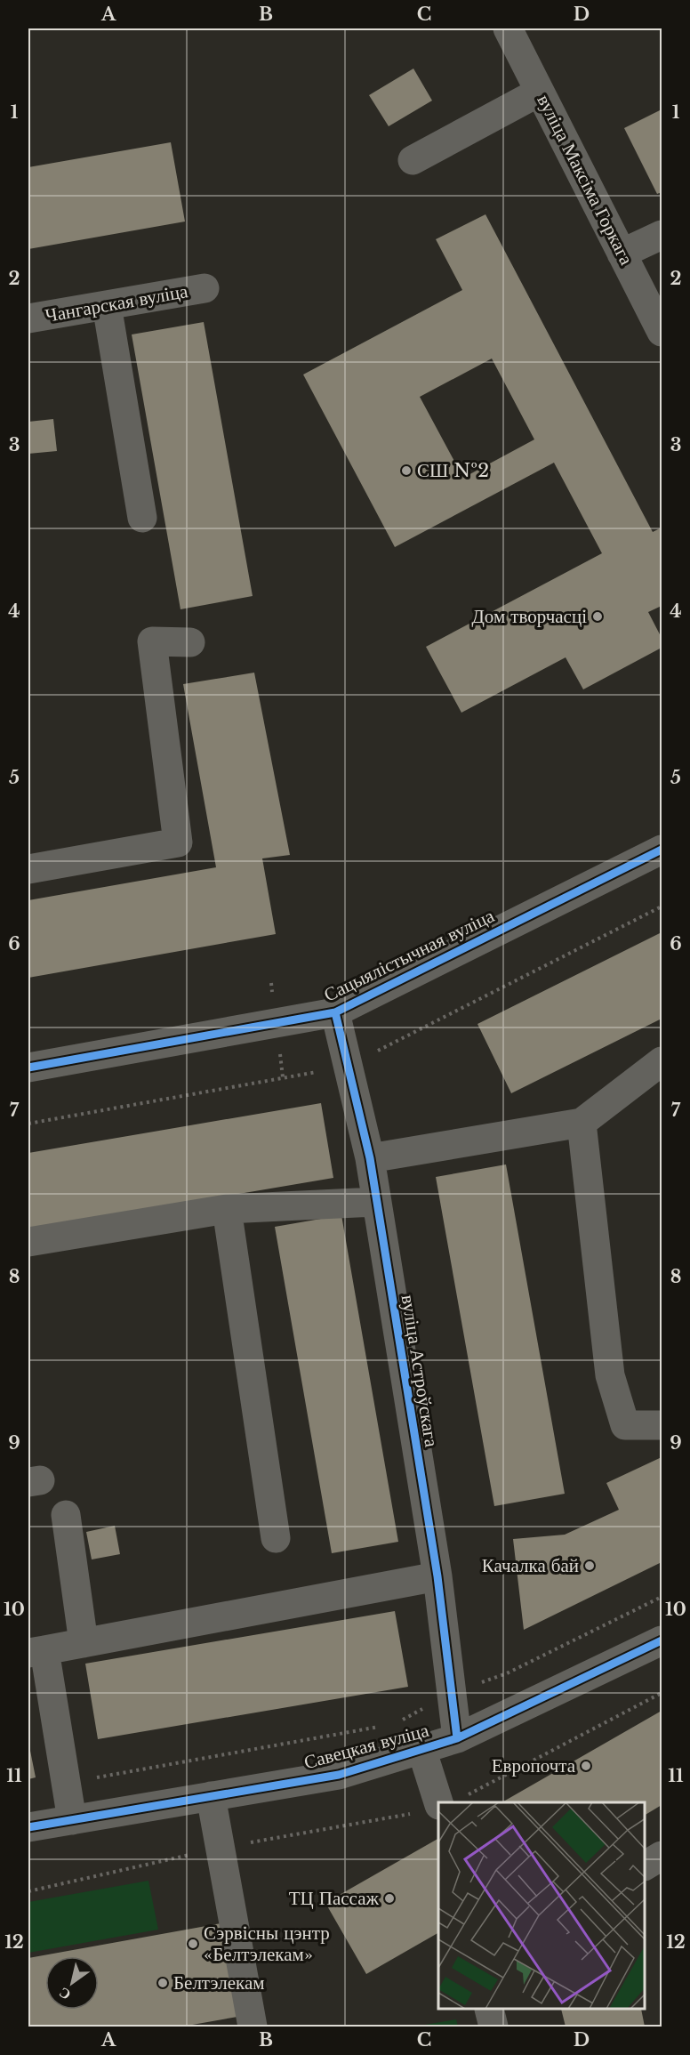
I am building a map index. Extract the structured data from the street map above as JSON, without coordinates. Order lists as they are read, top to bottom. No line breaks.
{"streets":{"street":["вуліца Максіма Горкага","Чангарская вуліца","Сацыялістычная вуліца","вуліца Астроўскага","Савецкая вуліца"]},"crossings":[["Сацыялістычная вуліца","вуліца Астроўскага"],["вуліца Астроўскага","Савецкая вуліца"]],"places":["СШ №2","Дом творчасці","Качалка бай","Европочта","ТЦ Пассаж","Сэрвісны цэнтр «Белтэлекам»","Белтэлекам"],"north":"bottom left","grid":{"columns":["A","B","C","D"],"rows":["1","2","3","4","5","6","7","8","9","10","11","12"]}}
